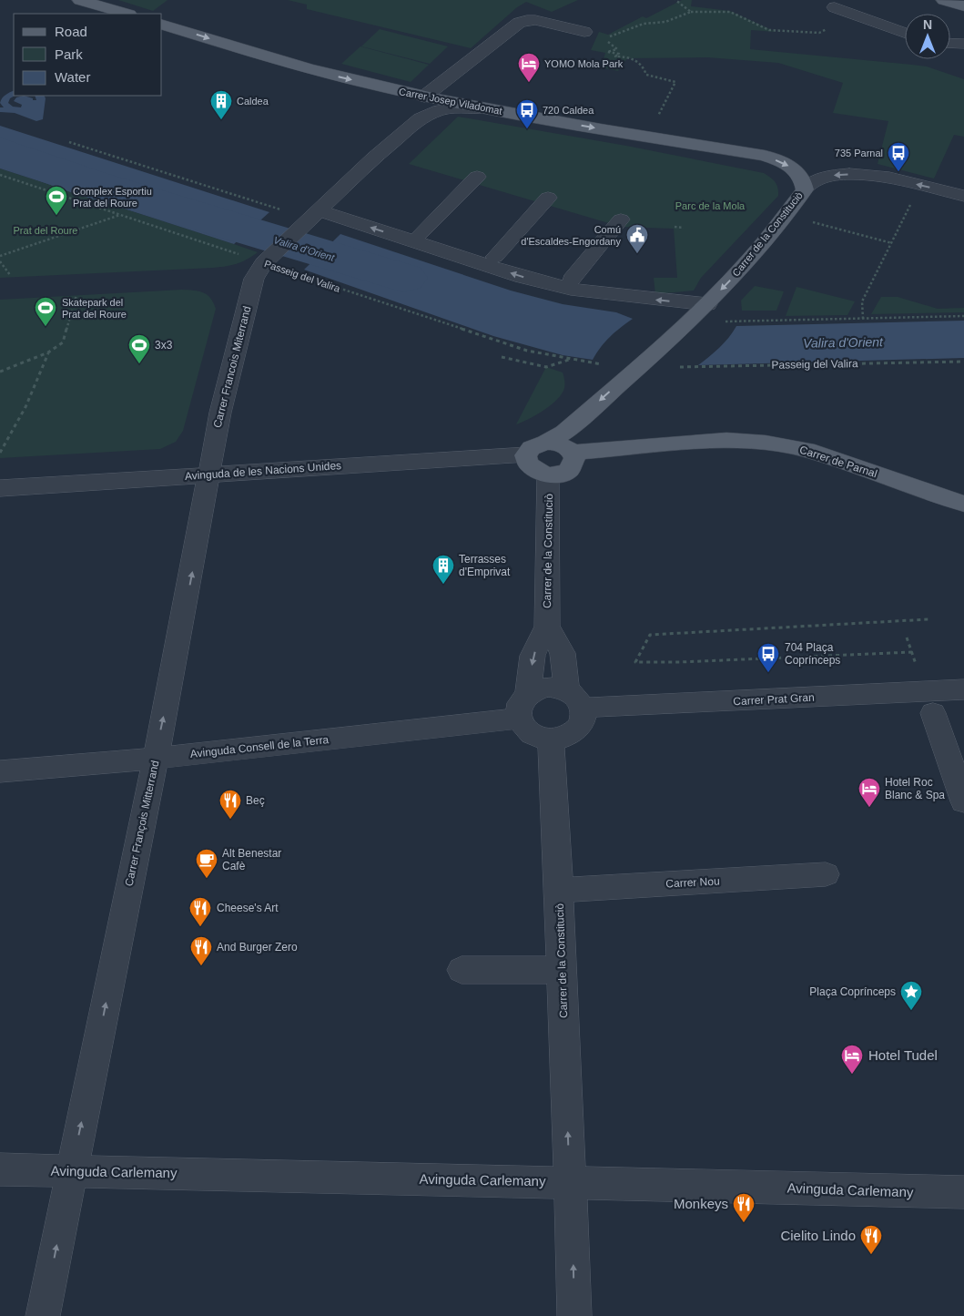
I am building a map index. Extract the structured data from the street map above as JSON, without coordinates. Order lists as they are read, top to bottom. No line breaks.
{"streets":{"main road":["Carrer Josep Viladomat","Carrer de la Constituciò","Carrer de Parnal"],"street":["Carrer Francois Miterrand","Avinguda de les Nacions Unides","Carrer Prat Gran","Avinguda Consell de la Terra","Carrer François Mitterrand","Carrer Nou","Avinguda Carlemany"],"path":["Passeig del Valira"]},"crossings":[["Carrer Josep Viladomat","Carrer de la Constituciò"],["Carrer de la Constituciò","Carrer de Parnal"],["Carrer de la Constituciò","Avinguda de les Nacions Unides"],["Carrer de la Constituciò","Carrer Prat Gran"],["Carrer de la Constituciò","Avinguda Consell de la Terra"],["Carrer de la Constituciò","Carrer Nou"],["Carrer de la Constituciò","Avinguda Carlemany"],["Passeig del Valira","Carrer Francois Miterrand"],["Carrer Francois Miterrand","Avinguda de les Nacions Unides"],["Carrer Francois Miterrand","Carrer François Mitterrand"],["Carrer de Parnal","Avinguda de les Nacions Unides"],["Avinguda de les Nacions Unides","Carrer François Mitterrand"],["Carrer Prat Gran","Avinguda Consell de la Terra"],["Avinguda Consell de la Terra","Carrer François Mitterrand"],["Carrer François Mitterrand","Avinguda Carlemany"]],"one_way":["Carrer Josep Viladomat","Carrer François Mitterrand"],"water":["Valira d'Orient"],"parks":["Parc de la Mola","Prat del Roure"],"places":{"hotel":["YOMO Mola Park","Hotel Roc Blanc & Spa","Hotel Tudel"],"building":["Caldea","Terrasses d'Emprivat"],"bus stop":["720 Caldea","735 Parnal","704 Plaça Coprínceps"],"sports":["Complex Esportiu Prat del Roure","Skatepark del Prat del Roure","3x3"],"public building":["Comú d'Escaldes-Engordany"],"restaurant":["Beç","Cheese's Art","And Burger Zero","Monkeys","Cielito Lindo"],"cafe":["Alt Benestar Cafè"],"place":["Plaça Coprínceps"]},"legend":["Road","Park","Water"],"north":"top"}
